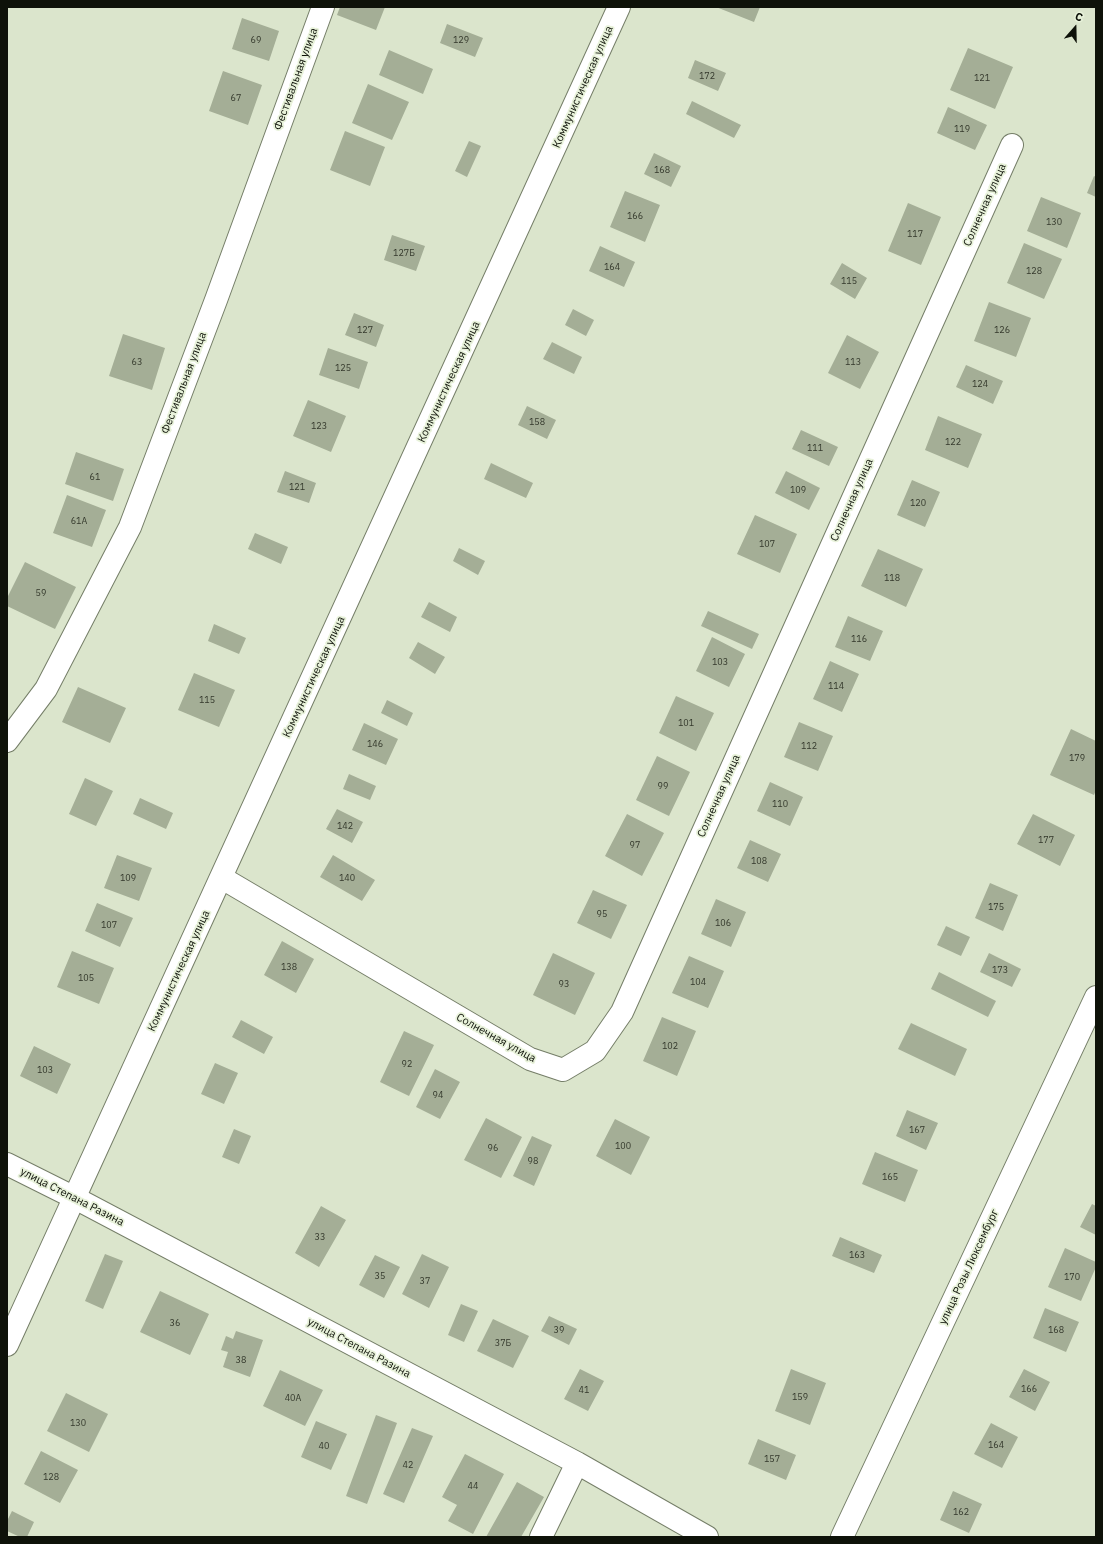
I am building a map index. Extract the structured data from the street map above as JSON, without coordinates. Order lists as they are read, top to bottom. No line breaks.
{"streets":{"street":["Фестивальная улица","Коммунистическая улица","Солнечная улица","улица Степана Разина","улица Розы Люксембург"]},"crossings":[["Коммунистическая улица","Солнечная улица"],["Коммунистическая улица","улица Степана Разина"]],"house_numbers":["69","129","172","121","67","119","168","166","130","117","127Б","164","128","115","127","126","63","113","125","124","158","123","122","111","61","121","109","120","61А","107","118","59","116","103","114","115","101","146","112","179","99","110","142","177","97","108","109","140","175","95","106","107","138","173","105","104","93","102","92","103","94","167","100","96","98","165","33","163","35","170","37","36","39","168","37Б","38","166","41","159","40А","130","164","40","157","42","128","44","162"],"north":"top"}
